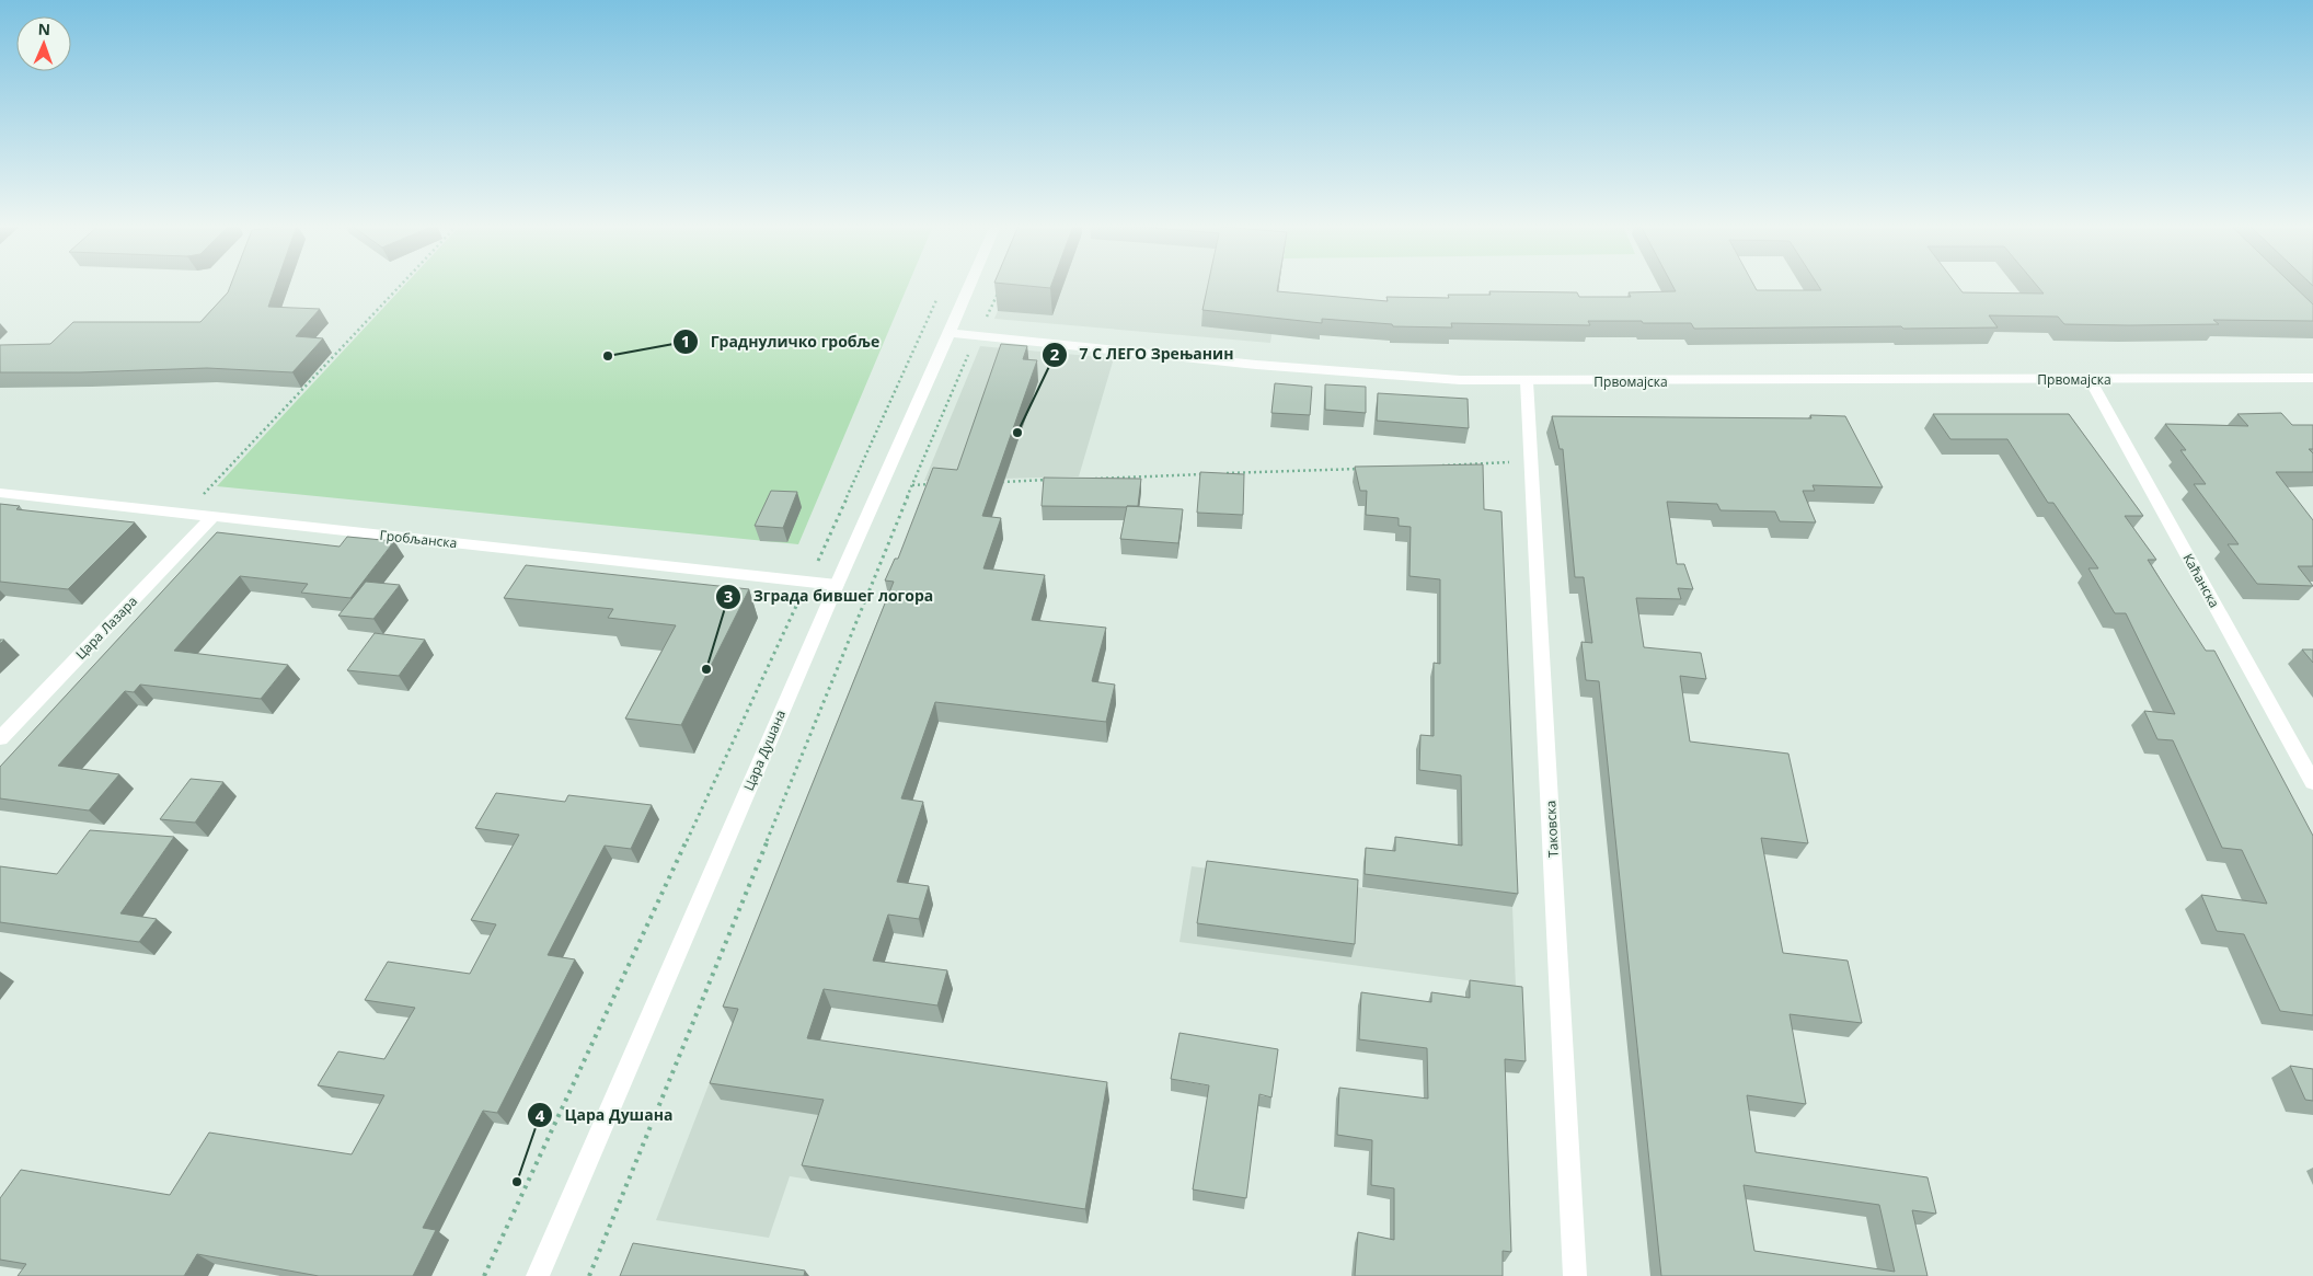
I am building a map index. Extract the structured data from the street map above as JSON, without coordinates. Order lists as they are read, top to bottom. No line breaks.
{"streets":{"street":["Првомајска","Гробљанска","Каћанска","Цара Лазара","Цара Душана","Таковска"]},"crossings":[["Првомајска","Каћанска"],["Првомајска","Цара Душана"],["Првомајска","Таковска"],["Гробљанска","Цара Лазара"],["Гробљанска","Цара Душана"]],"places":["Граднуличко гробље","7 С ЛЕГО Зрењанин","Зграда бившег логора","Цара Душана"],"north":"top"}
